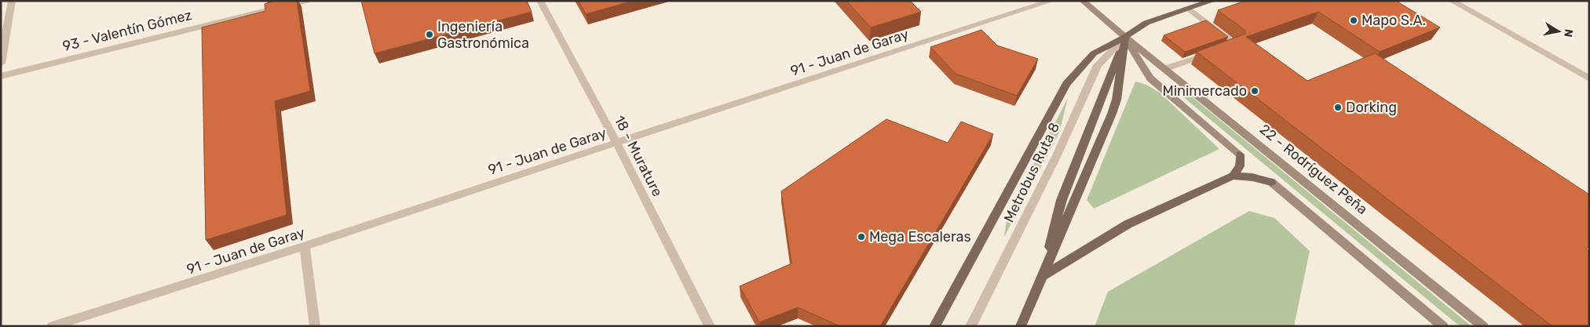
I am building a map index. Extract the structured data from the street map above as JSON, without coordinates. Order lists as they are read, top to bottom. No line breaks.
{"streets":{"main road":["22 - Rodríguez Peña"],"street":["93 - Valentín Gómez","91 - Juan de Garay","18 - Murature","Metrobus Ruta 8"]},"crossings":[["91 - Juan de Garay","18 - Murature"],["22 - Rodríguez Peña","Metrobus Ruta 8"]],"places":["Mapo S.A.","Ingeniería Gastronómica","Minimercado","Dorking","Mega Escaleras"],"north":"right"}
